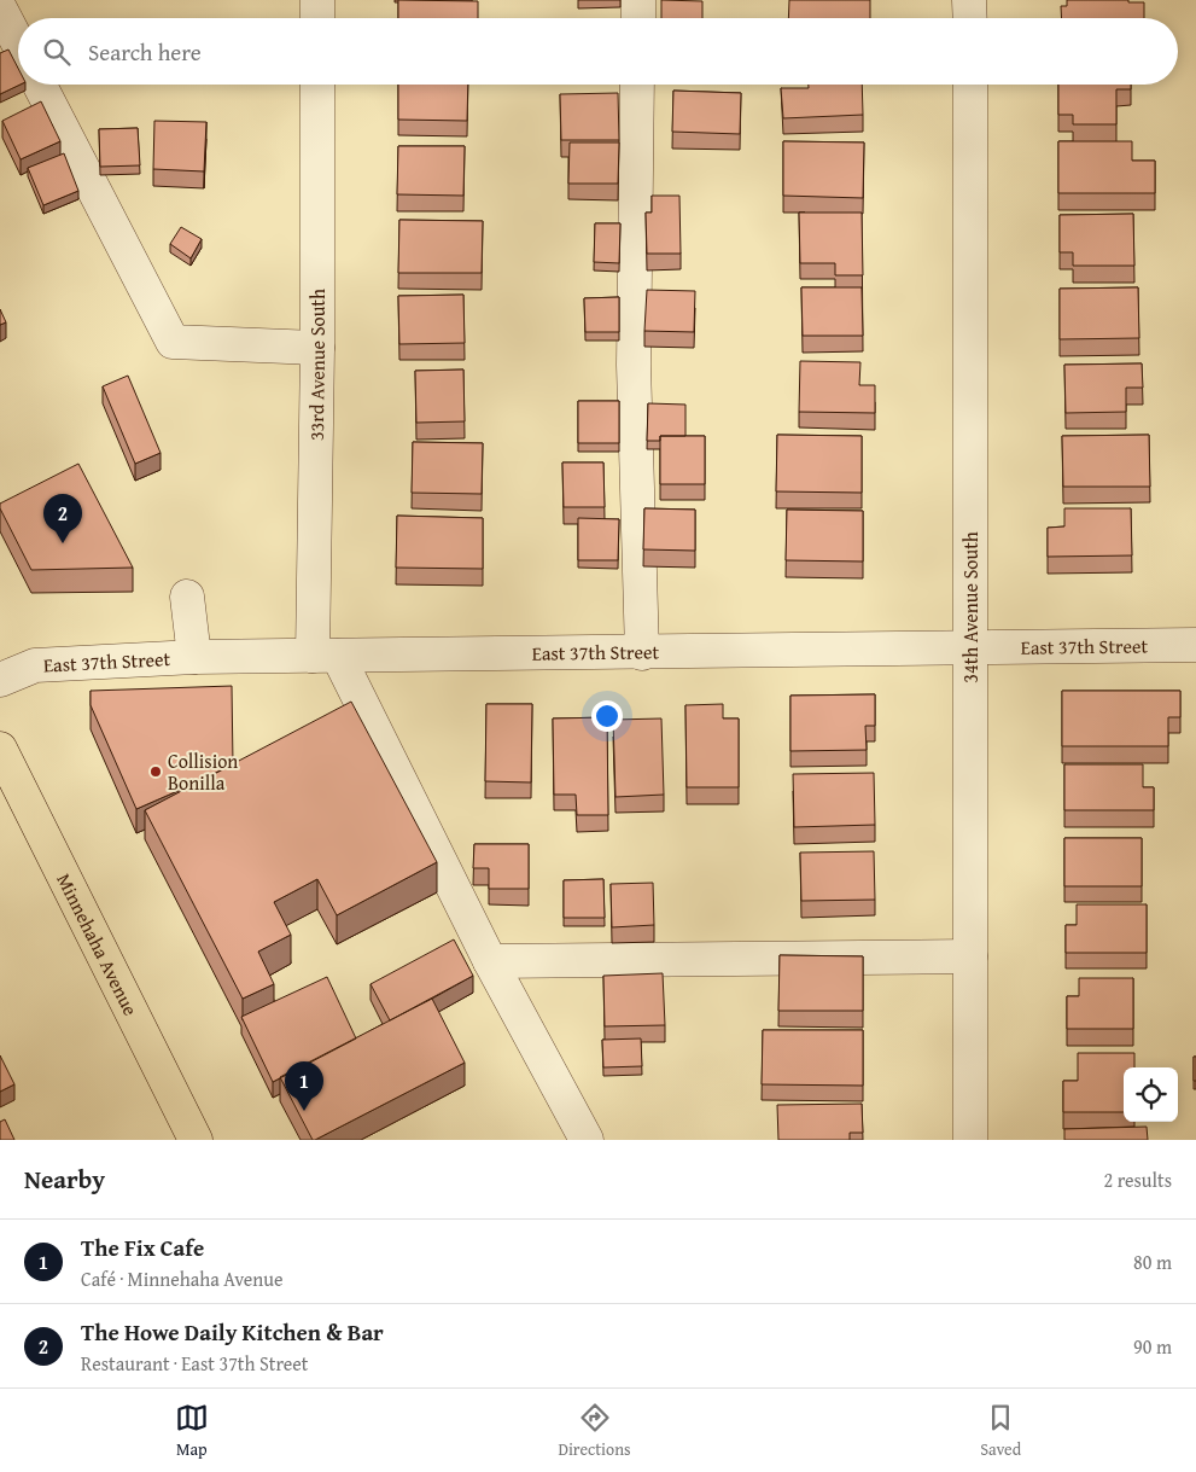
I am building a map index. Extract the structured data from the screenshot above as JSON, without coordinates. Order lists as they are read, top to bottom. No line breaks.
{"streets":{"main road":["Minnehaha Avenue"],"street":["33rd Avenue South","34th Avenue South","East 37th Street"]},"crossings":[["33rd Avenue South","East 37th Street"],["34th Avenue South","East 37th Street"]],"places":["Collision Bonilla"],"page":{"search":"Search here","pins":["2","1"],"heading":["Nearby","2 results"],"list":[{"mark":"1","name":"The Fix Cafe","note":"Café · Minnehaha Avenue","value":"80 m"},{"mark":"2","name":"The Howe Daily Kitchen & Bar","note":"Restaurant · East 37th Street","value":"90 m"}],"nav":["Map","Directions","Saved"]}}
